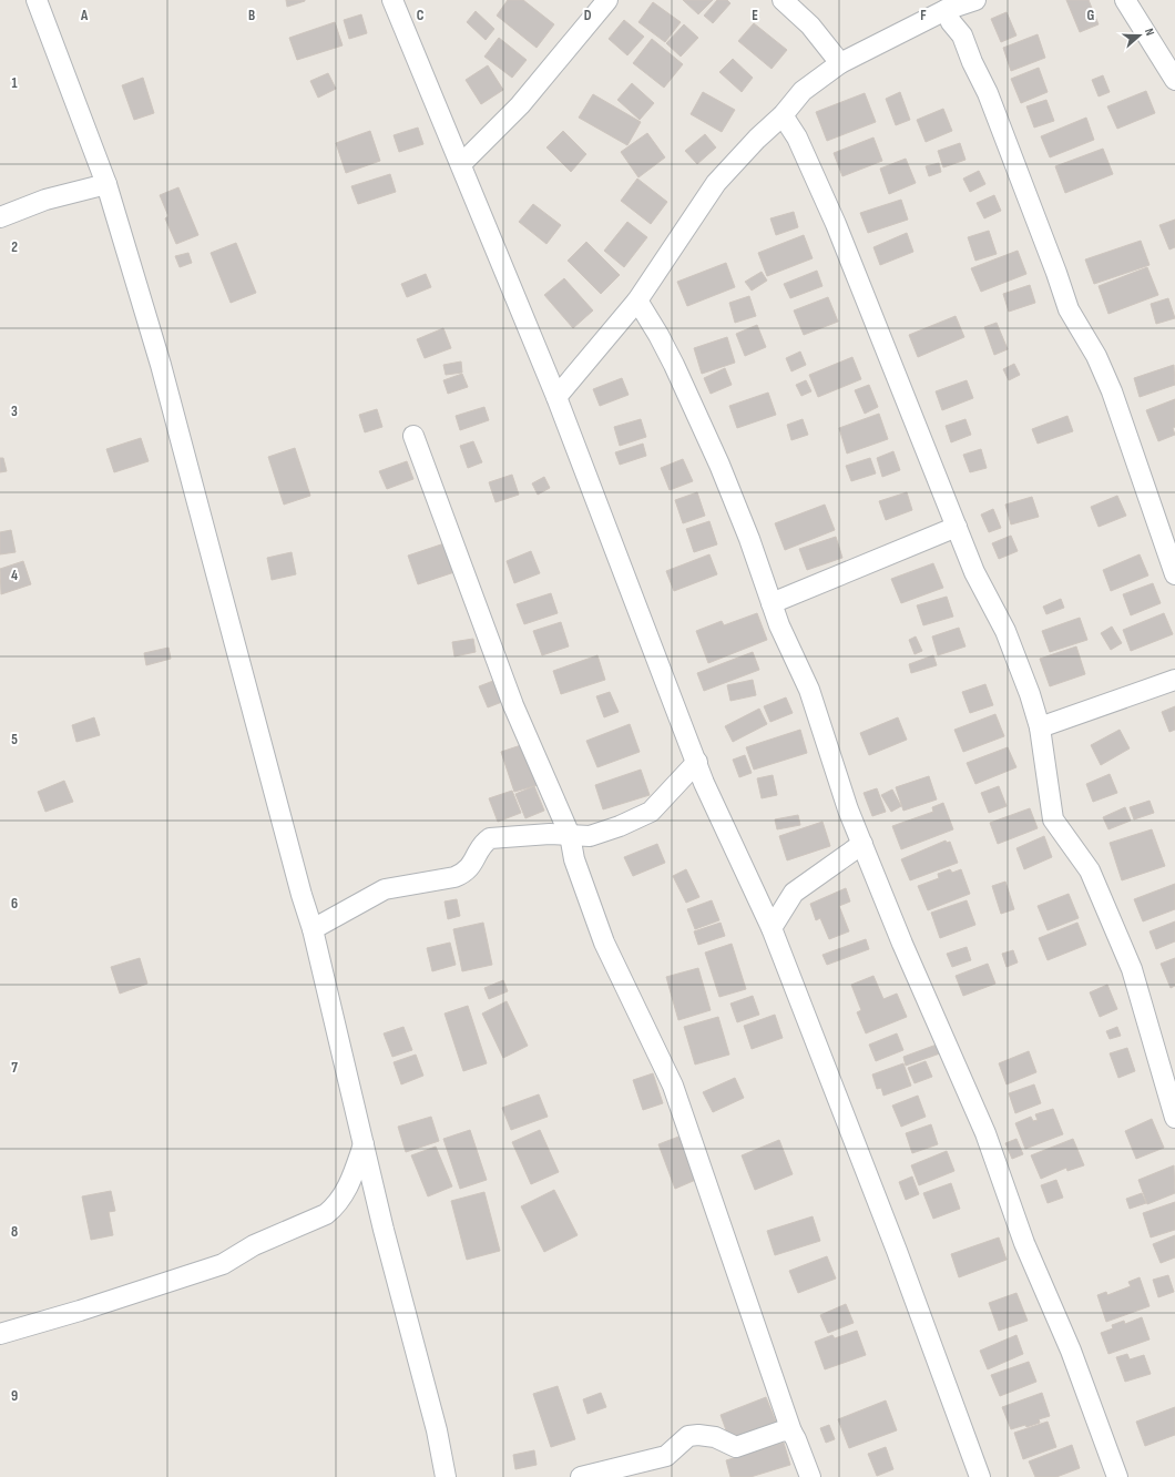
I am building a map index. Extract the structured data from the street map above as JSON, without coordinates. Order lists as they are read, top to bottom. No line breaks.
{"north":"right","grid":{"columns":["A","B","C","D","E","F","G"],"rows":["1","2","3","4","5","6","7","8","9"]}}
